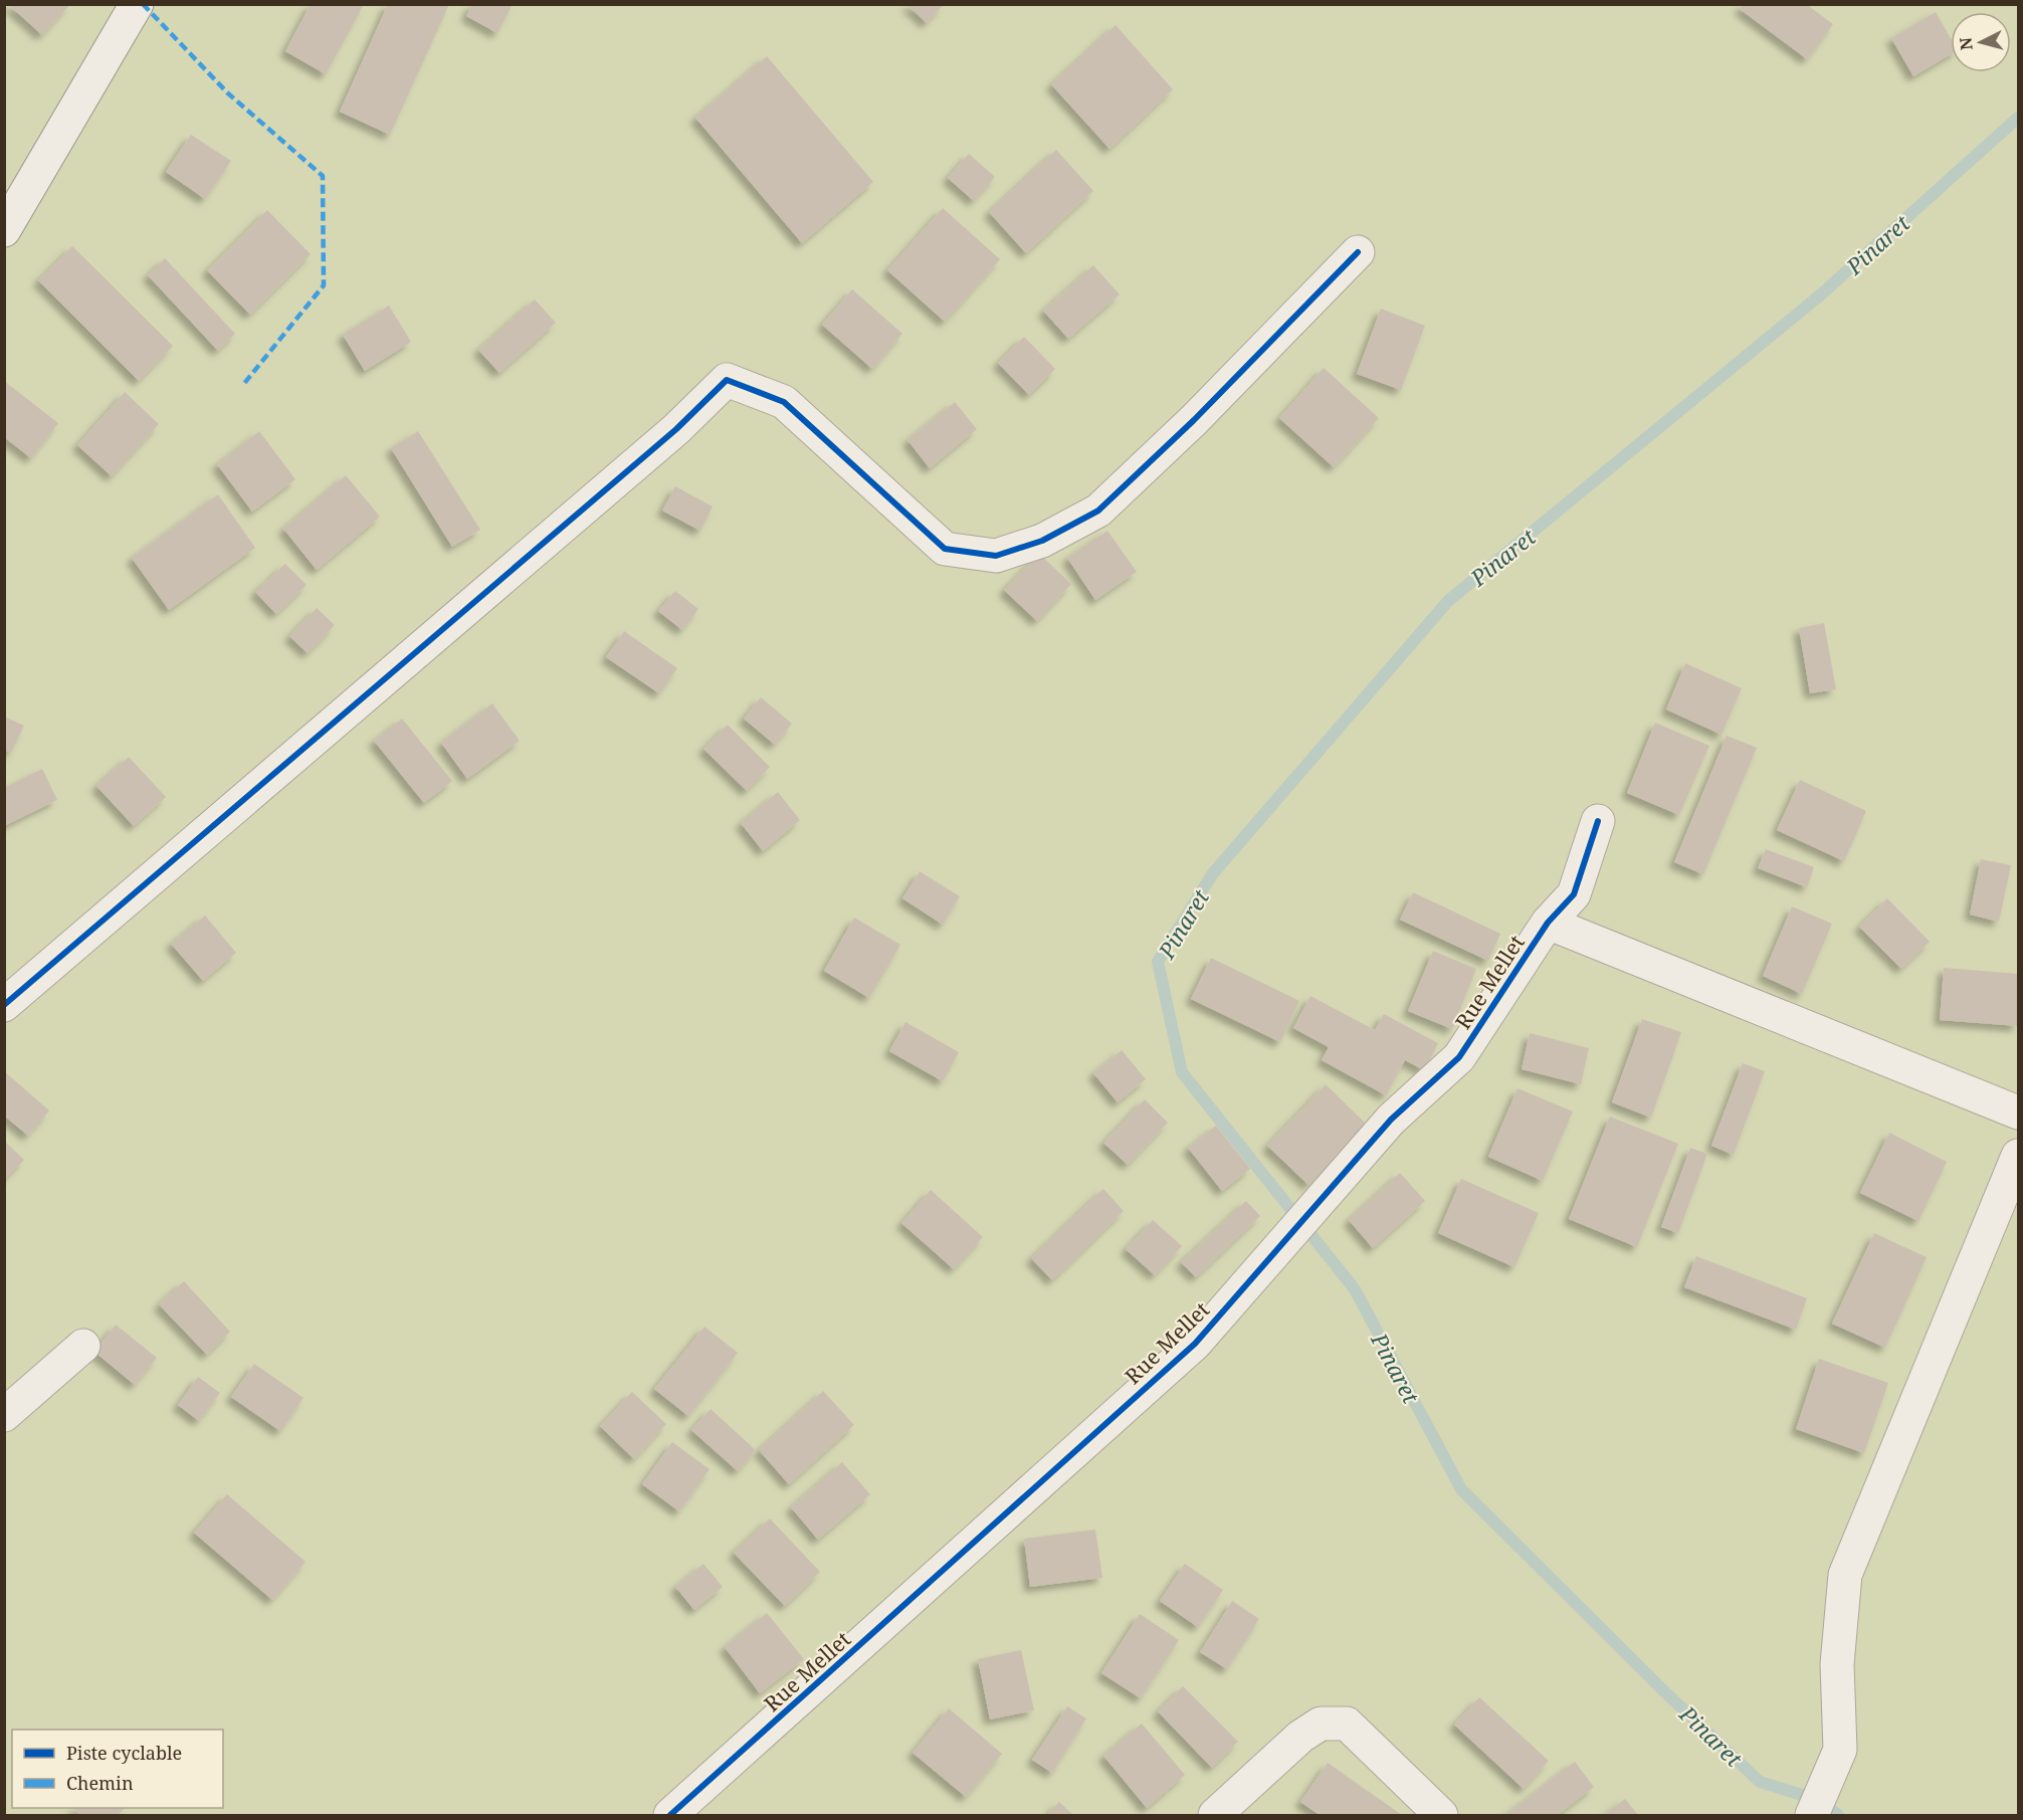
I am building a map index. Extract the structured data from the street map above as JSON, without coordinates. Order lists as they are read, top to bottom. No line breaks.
{"streets":{"street":["Rue Mellet"]},"water":["Pinaret"],"legend":["Piste cyclable","Chemin"],"north":"left"}
